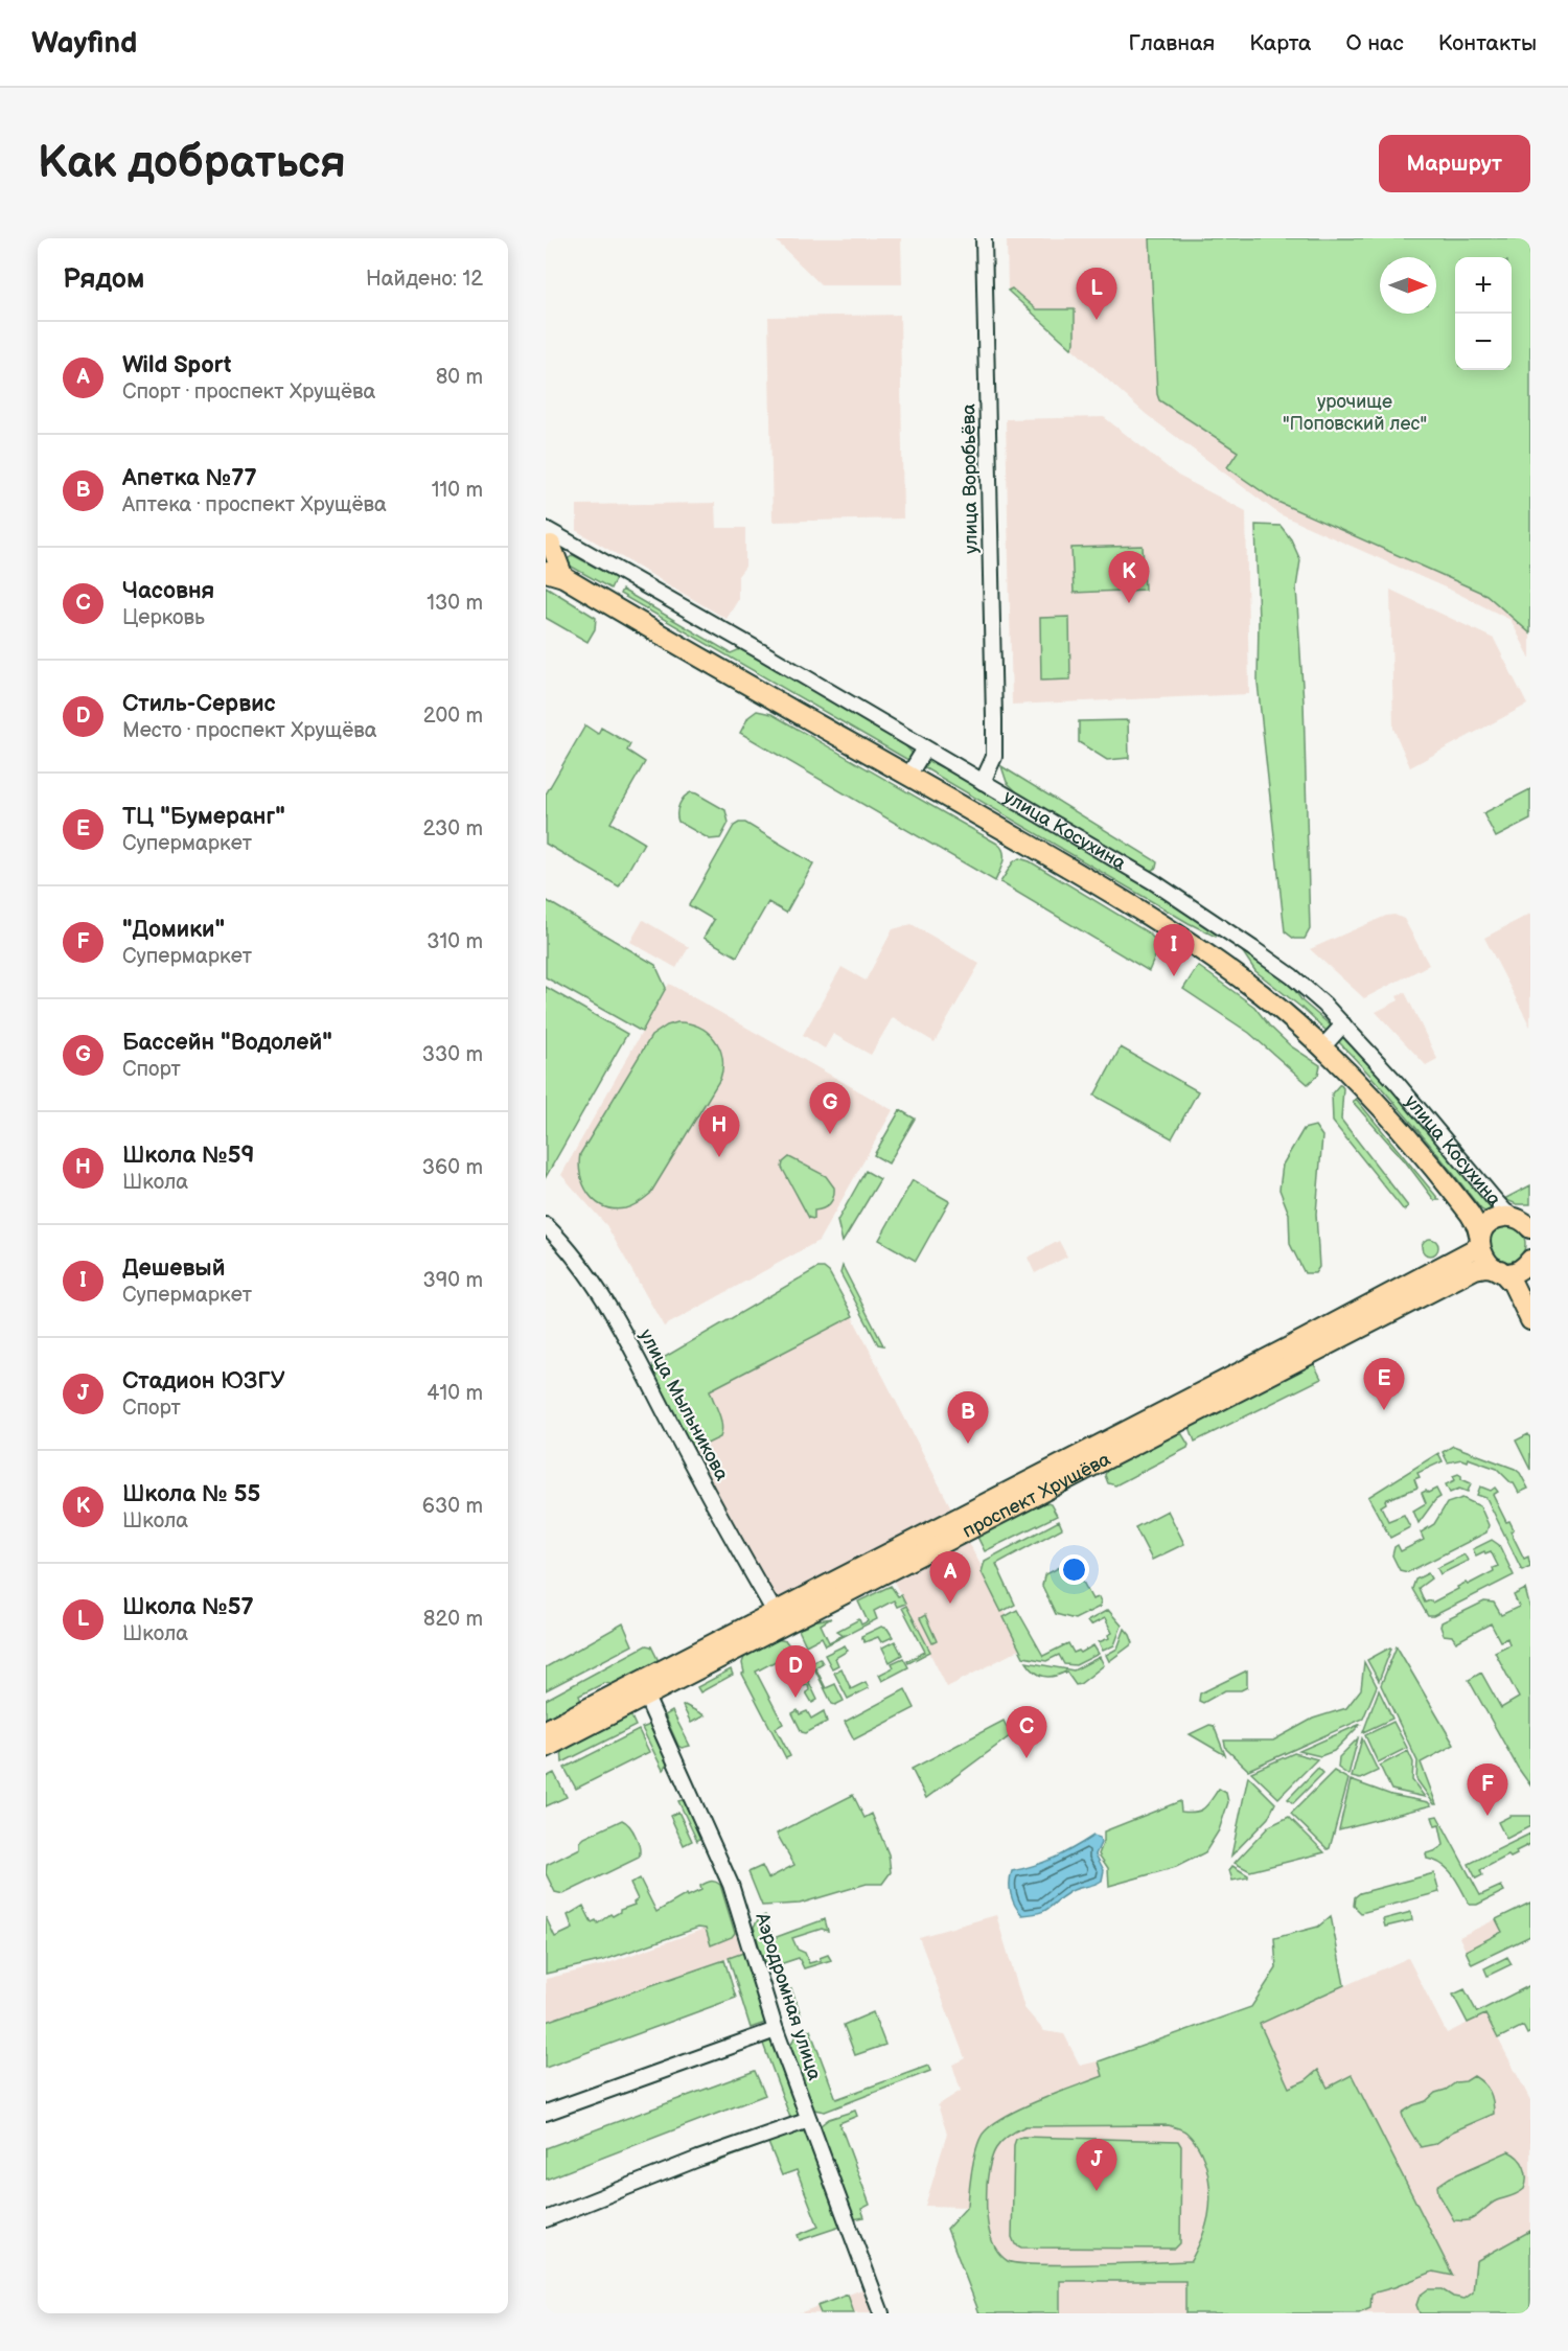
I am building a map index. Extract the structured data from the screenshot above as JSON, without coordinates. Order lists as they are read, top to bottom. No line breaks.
{"streets":{"main road":["улица Косухина","проспект Хрущёва"],"street":["улица Воробьёва","улица Мыльникова","Аэродромная улица"]},"crossings":[["улица Воробьёва","улица Косухина"],["улица Косухина","проспект Хрущёва"],["улица Мыльникова","проспект Хрущёва"],["проспект Хрущёва","Аэродромная улица"]],"parks":["урочище \"Поповский лес\""],"north":"right","page":{"header":"Wayfind","nav":["Главная","Карта","О нас","Контакты"],"buttons":"Маршрут","title":"Как добраться","heading":["Рядом","Найдено: 12"],"map_buttons":["+","−"],"pins":["L","K","I","G","H","E","B","A","D","C","F","J"],"list":[{"mark":"A","name":"Wild Sport","note":"Спорт · проспект Хрущёва","value":"80 m"},{"mark":"B","name":"Апетка №77","note":"Аптека · проспект Хрущёва","value":"110 m"},{"mark":"C","name":"Часовня","note":"Церковь","value":"130 m"},{"mark":"D","name":"Стиль-Сервис","note":"Место · проспект Хрущёва","value":"200 m"},{"mark":"E","name":"ТЦ \"Бумеранг\"","note":"Супермаркет","value":"230 m"},{"mark":"F","name":"\"Домики\"","note":"Супермаркет","value":"310 m"},{"mark":"G","name":"Бассейн \"Водолей\"","note":"Спорт","value":"330 m"},{"mark":"H","name":"Школа №59","note":"Школа","value":"360 m"},{"mark":"I","name":"Дешевый","note":"Супермаркет","value":"390 m"},{"mark":"J","name":"Стадион ЮЗГУ","note":"Спорт","value":"410 m"},{"mark":"K","name":"Школа № 55","note":"Школа","value":"630 m"},{"mark":"L","name":"Школа №57","note":"Школа","value":"820 m"}]}}
